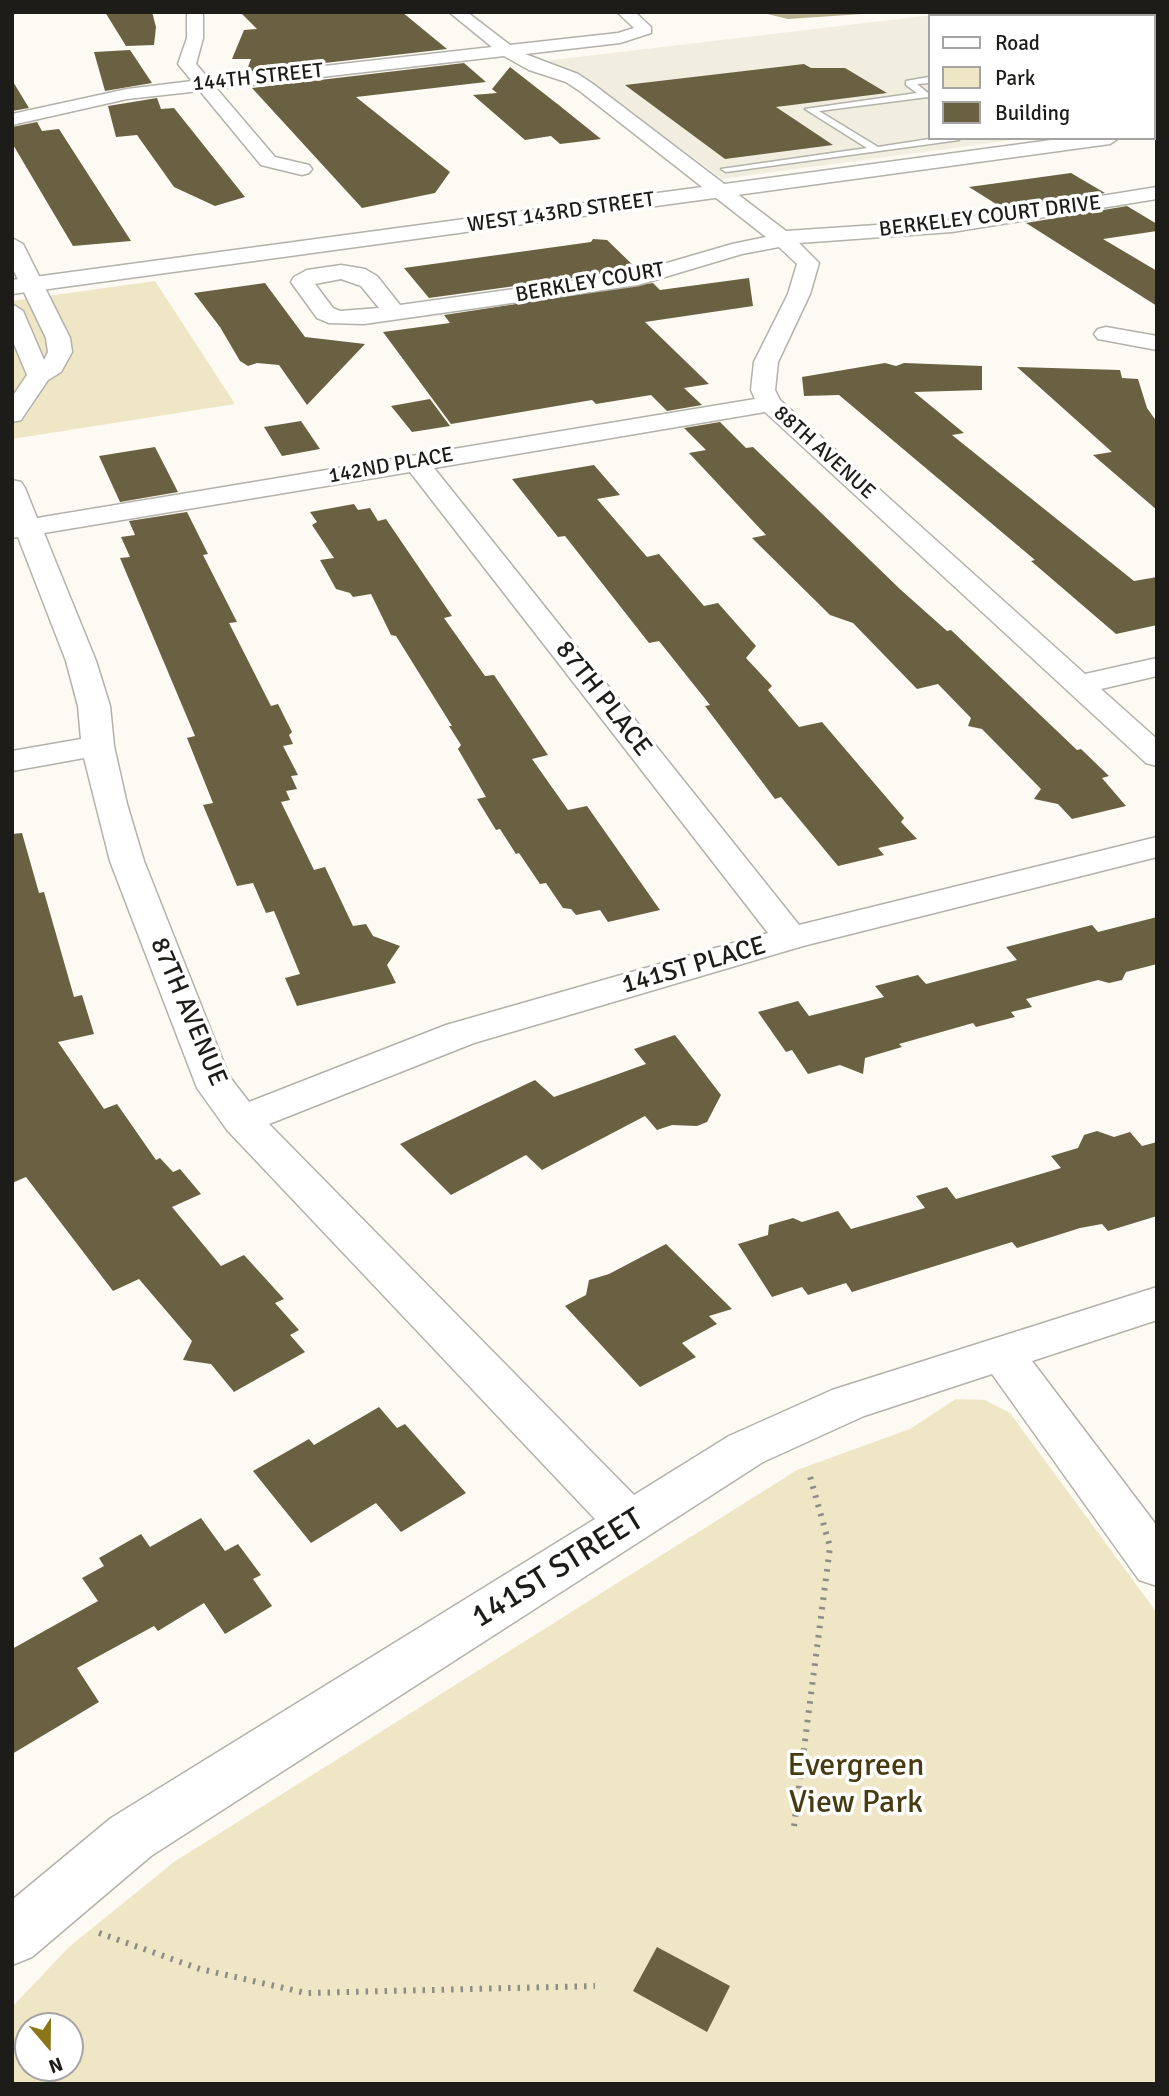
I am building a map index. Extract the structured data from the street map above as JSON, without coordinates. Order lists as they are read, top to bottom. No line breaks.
{"streets":{"street":["144TH STREET","WEST 143RD STREET","BERKELEY COURT DRIVE","BERKLEY COURT","88TH AVENUE","142ND PLACE","87TH PLACE","141ST PLACE","87TH AVENUE","141ST STREET"]},"crossings":[["144TH STREET","88TH AVENUE"],["WEST 143RD STREET","88TH AVENUE"],["BERKELEY COURT DRIVE","BERKLEY COURT"],["BERKELEY COURT DRIVE","88TH AVENUE"],["BERKLEY COURT","88TH AVENUE"],["88TH AVENUE","142ND PLACE"],["142ND PLACE","87TH PLACE"],["142ND PLACE","87TH AVENUE"],["87TH PLACE","141ST PLACE"],["141ST PLACE","87TH AVENUE"],["87TH AVENUE","141ST STREET"]],"parks":["Evergreen View Park"],"legend":["Road","Park","Building"],"north":"bottom"}
